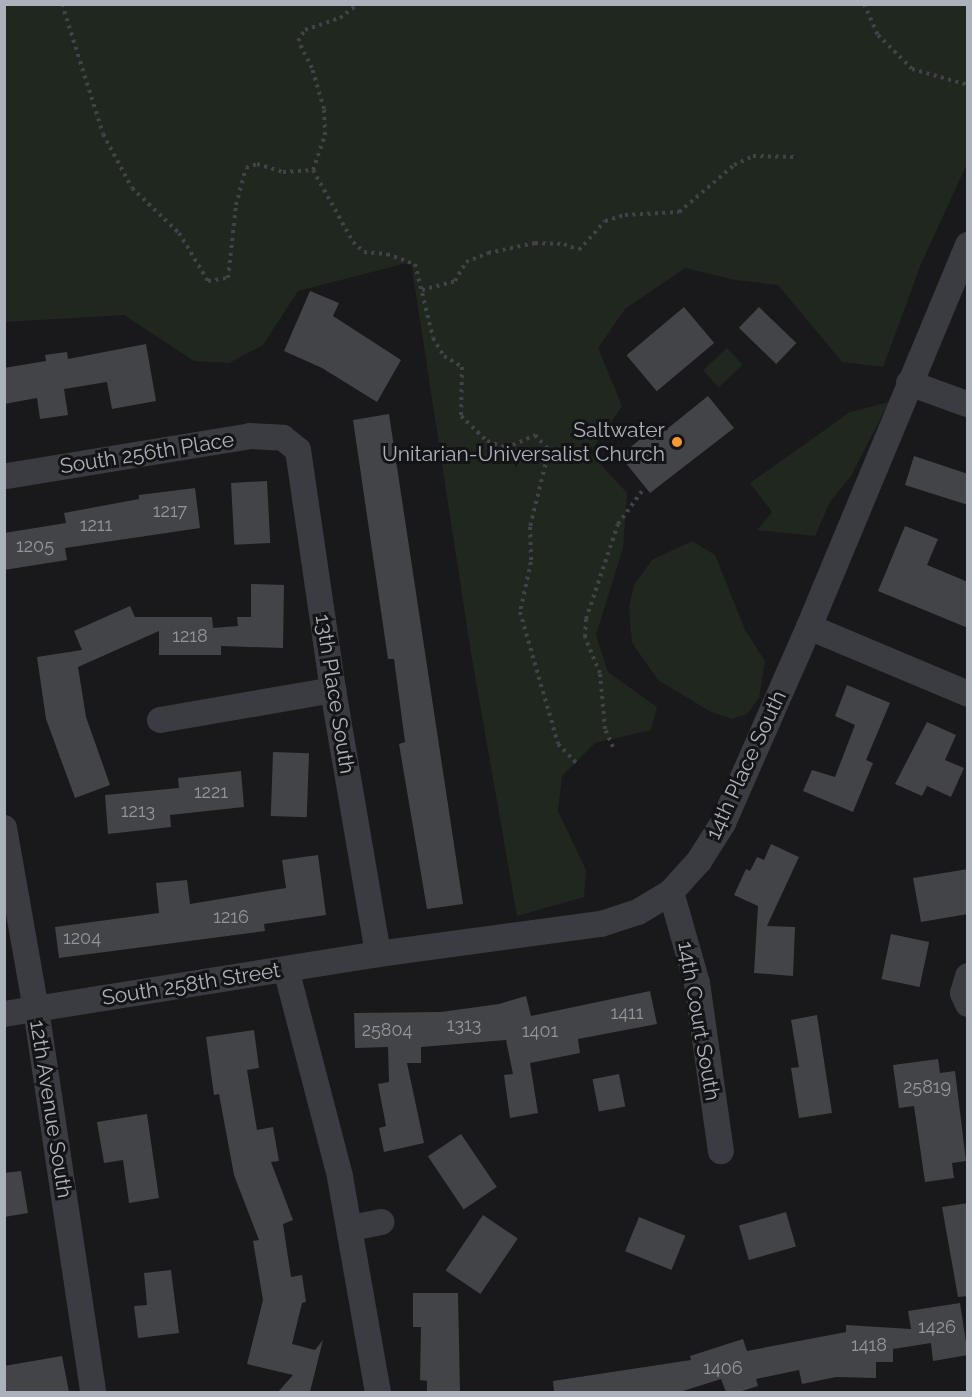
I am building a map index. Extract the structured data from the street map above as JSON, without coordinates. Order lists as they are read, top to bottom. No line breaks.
{"streets":{"street":["South 256th Place","13th Place South","14th Place South","South 258th Street","14th Court South","12th Avenue South"]},"crossings":[["South 256th Place","13th Place South"],["13th Place South","14th Place South"],["13th Place South","South 258th Street"],["14th Place South","South 258th Street"],["14th Place South","14th Court South"],["South 258th Street","12th Avenue South"]],"places":["Saltwater Unitarian-Universalist Church"],"house_numbers":["1217","1211","1205","1218","1221","1213","1216","1204","1411","1313","25804","1401","25819","1426","1418","1406"]}
